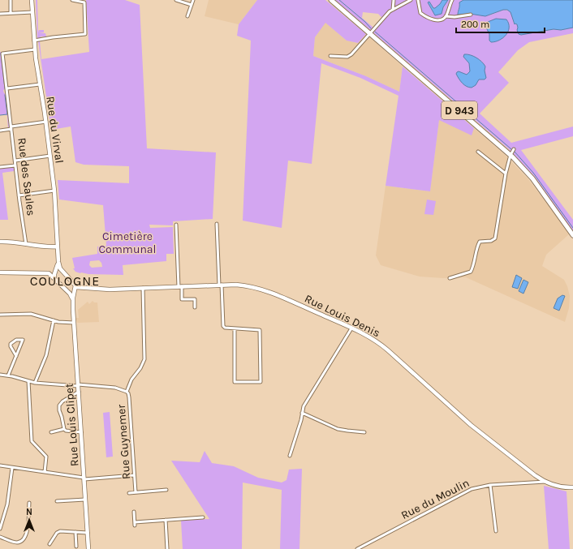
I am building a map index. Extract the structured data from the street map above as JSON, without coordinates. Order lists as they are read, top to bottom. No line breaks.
{"streets":{"main road":["D 943"],"street":["Rue du Virval","Rue des Saules","Rue Louis Denis","Rue Louis Clipet","Rue Guynemer","Rue du Moulin"]},"crossings":[["Rue du Virval","Rue des Saules"],["Rue du Virval","Rue Louis Clipet"],["Rue Louis Denis","Rue Louis Clipet"],["Rue Louis Denis","Rue du Moulin"]],"districts":["COULOGNE"],"parks":["Cimetière Communal"],"scale_bar":"200 m","north":"top"}
